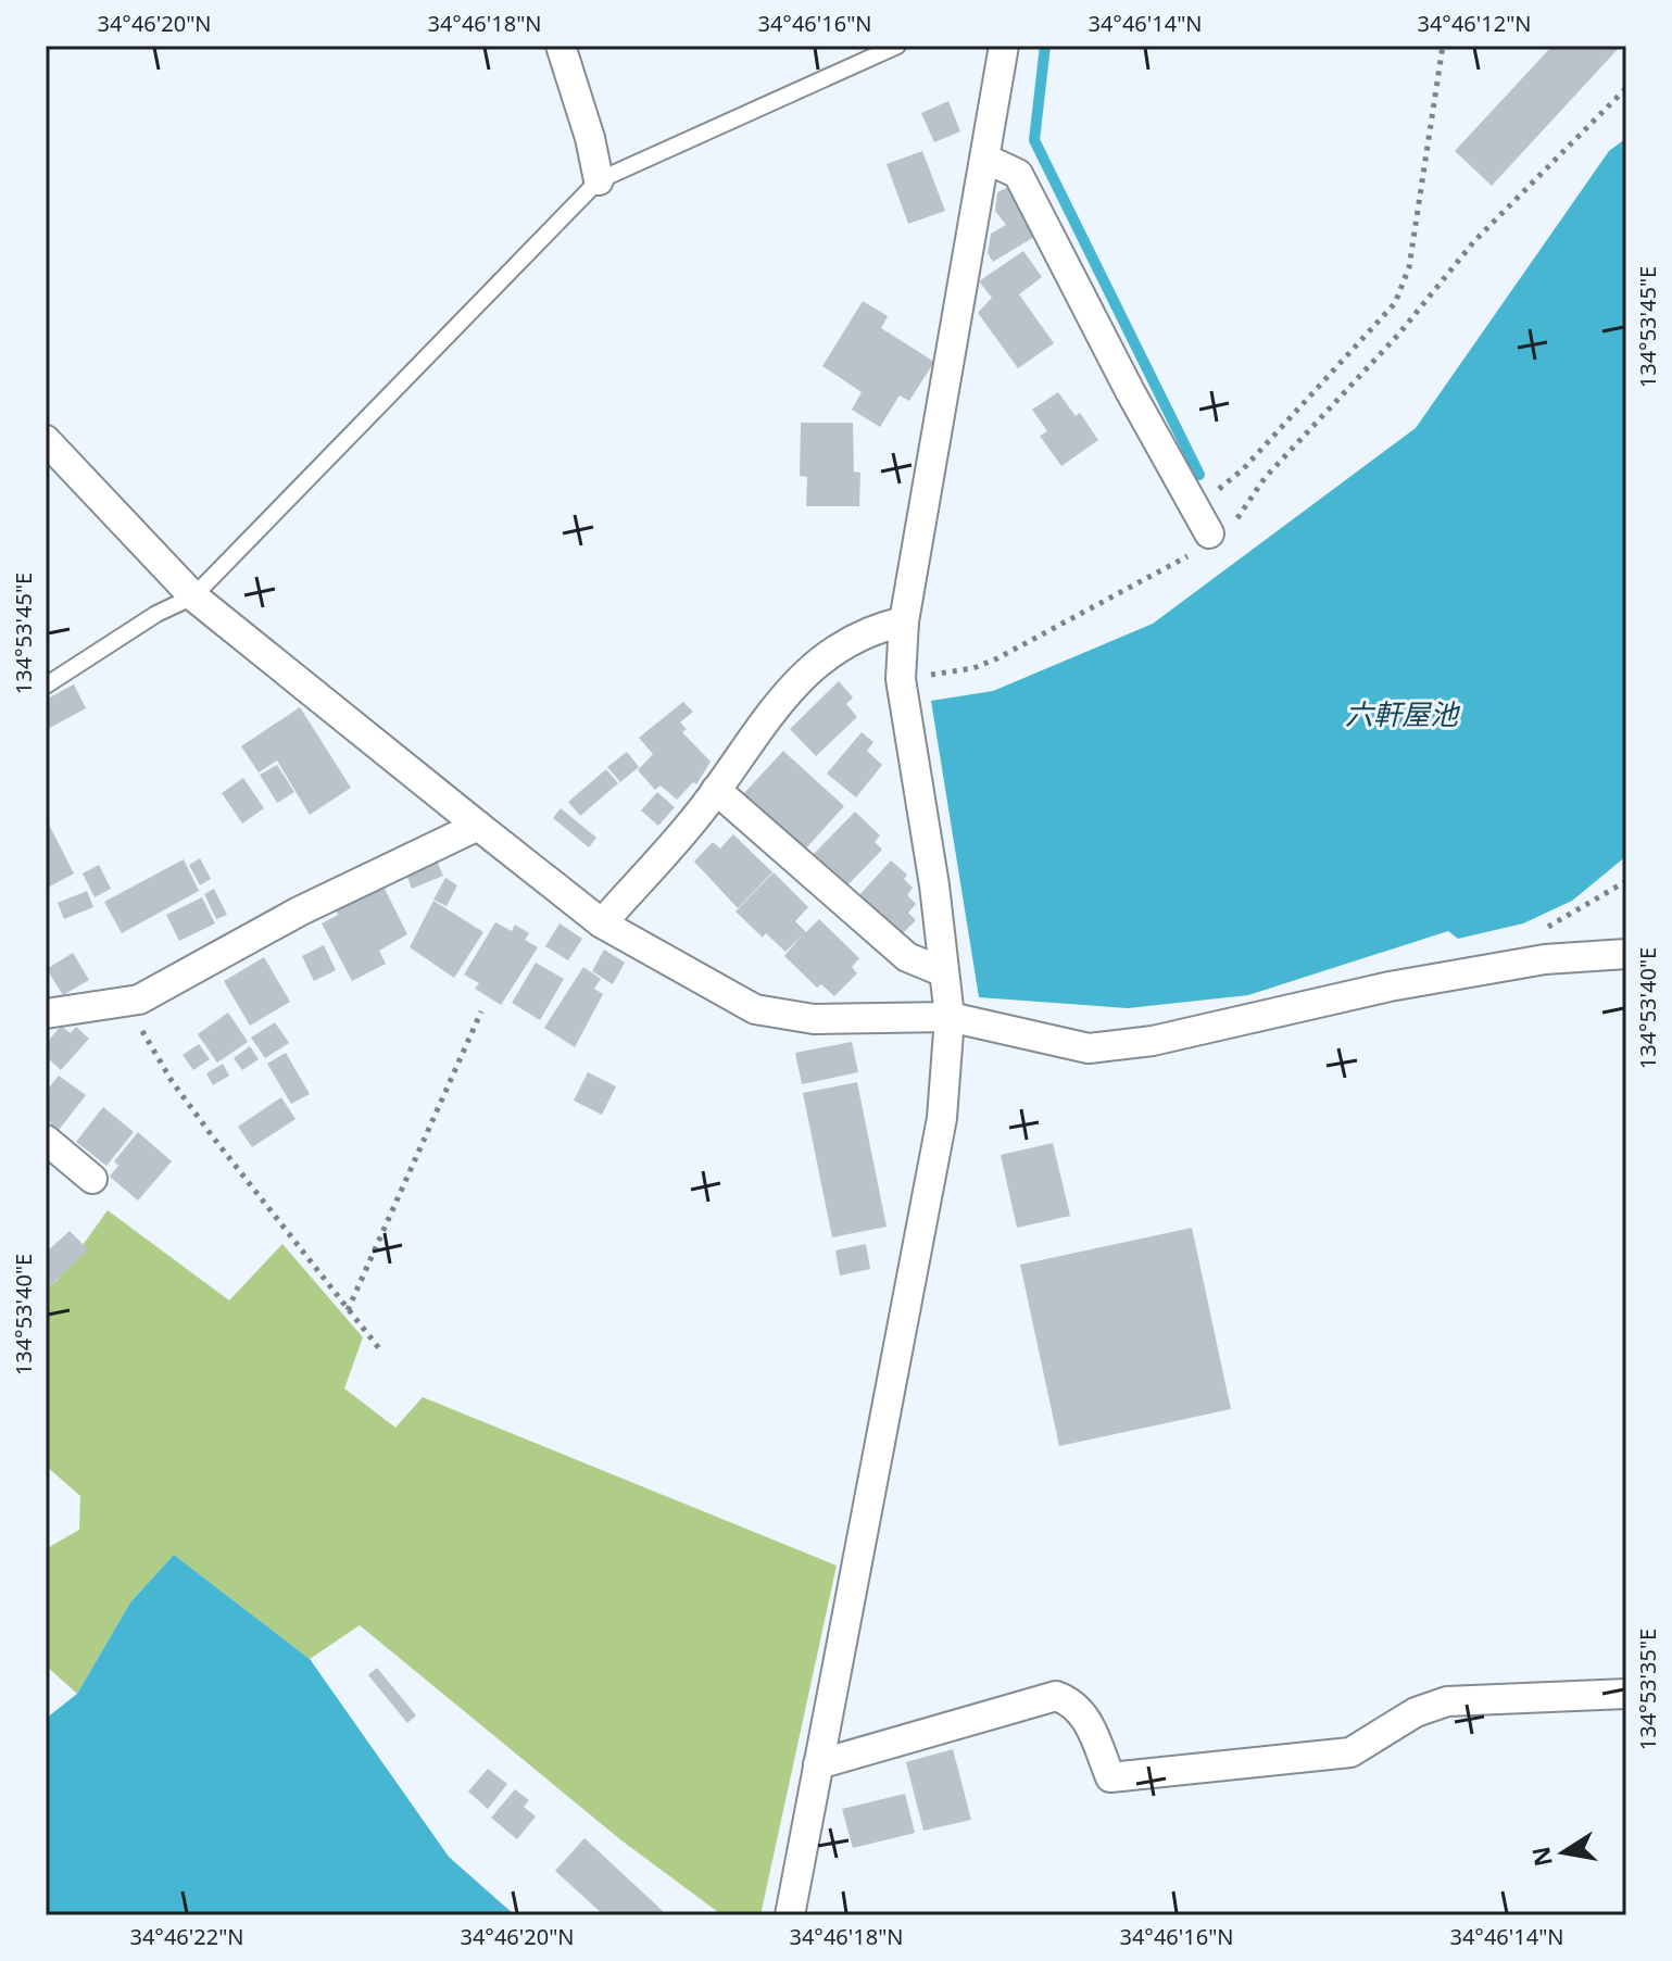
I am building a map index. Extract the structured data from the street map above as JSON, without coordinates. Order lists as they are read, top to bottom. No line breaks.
{"water":["六軒屋池"],"north":"left","coordinates":["34°46'20\"N","34°46'18\"N","34°46'16\"N","34°46'14\"N","34°46'12\"N","134°53'45\"E","134°53'40\"E","134°53'35\"E","34°46'22\"N"]}
